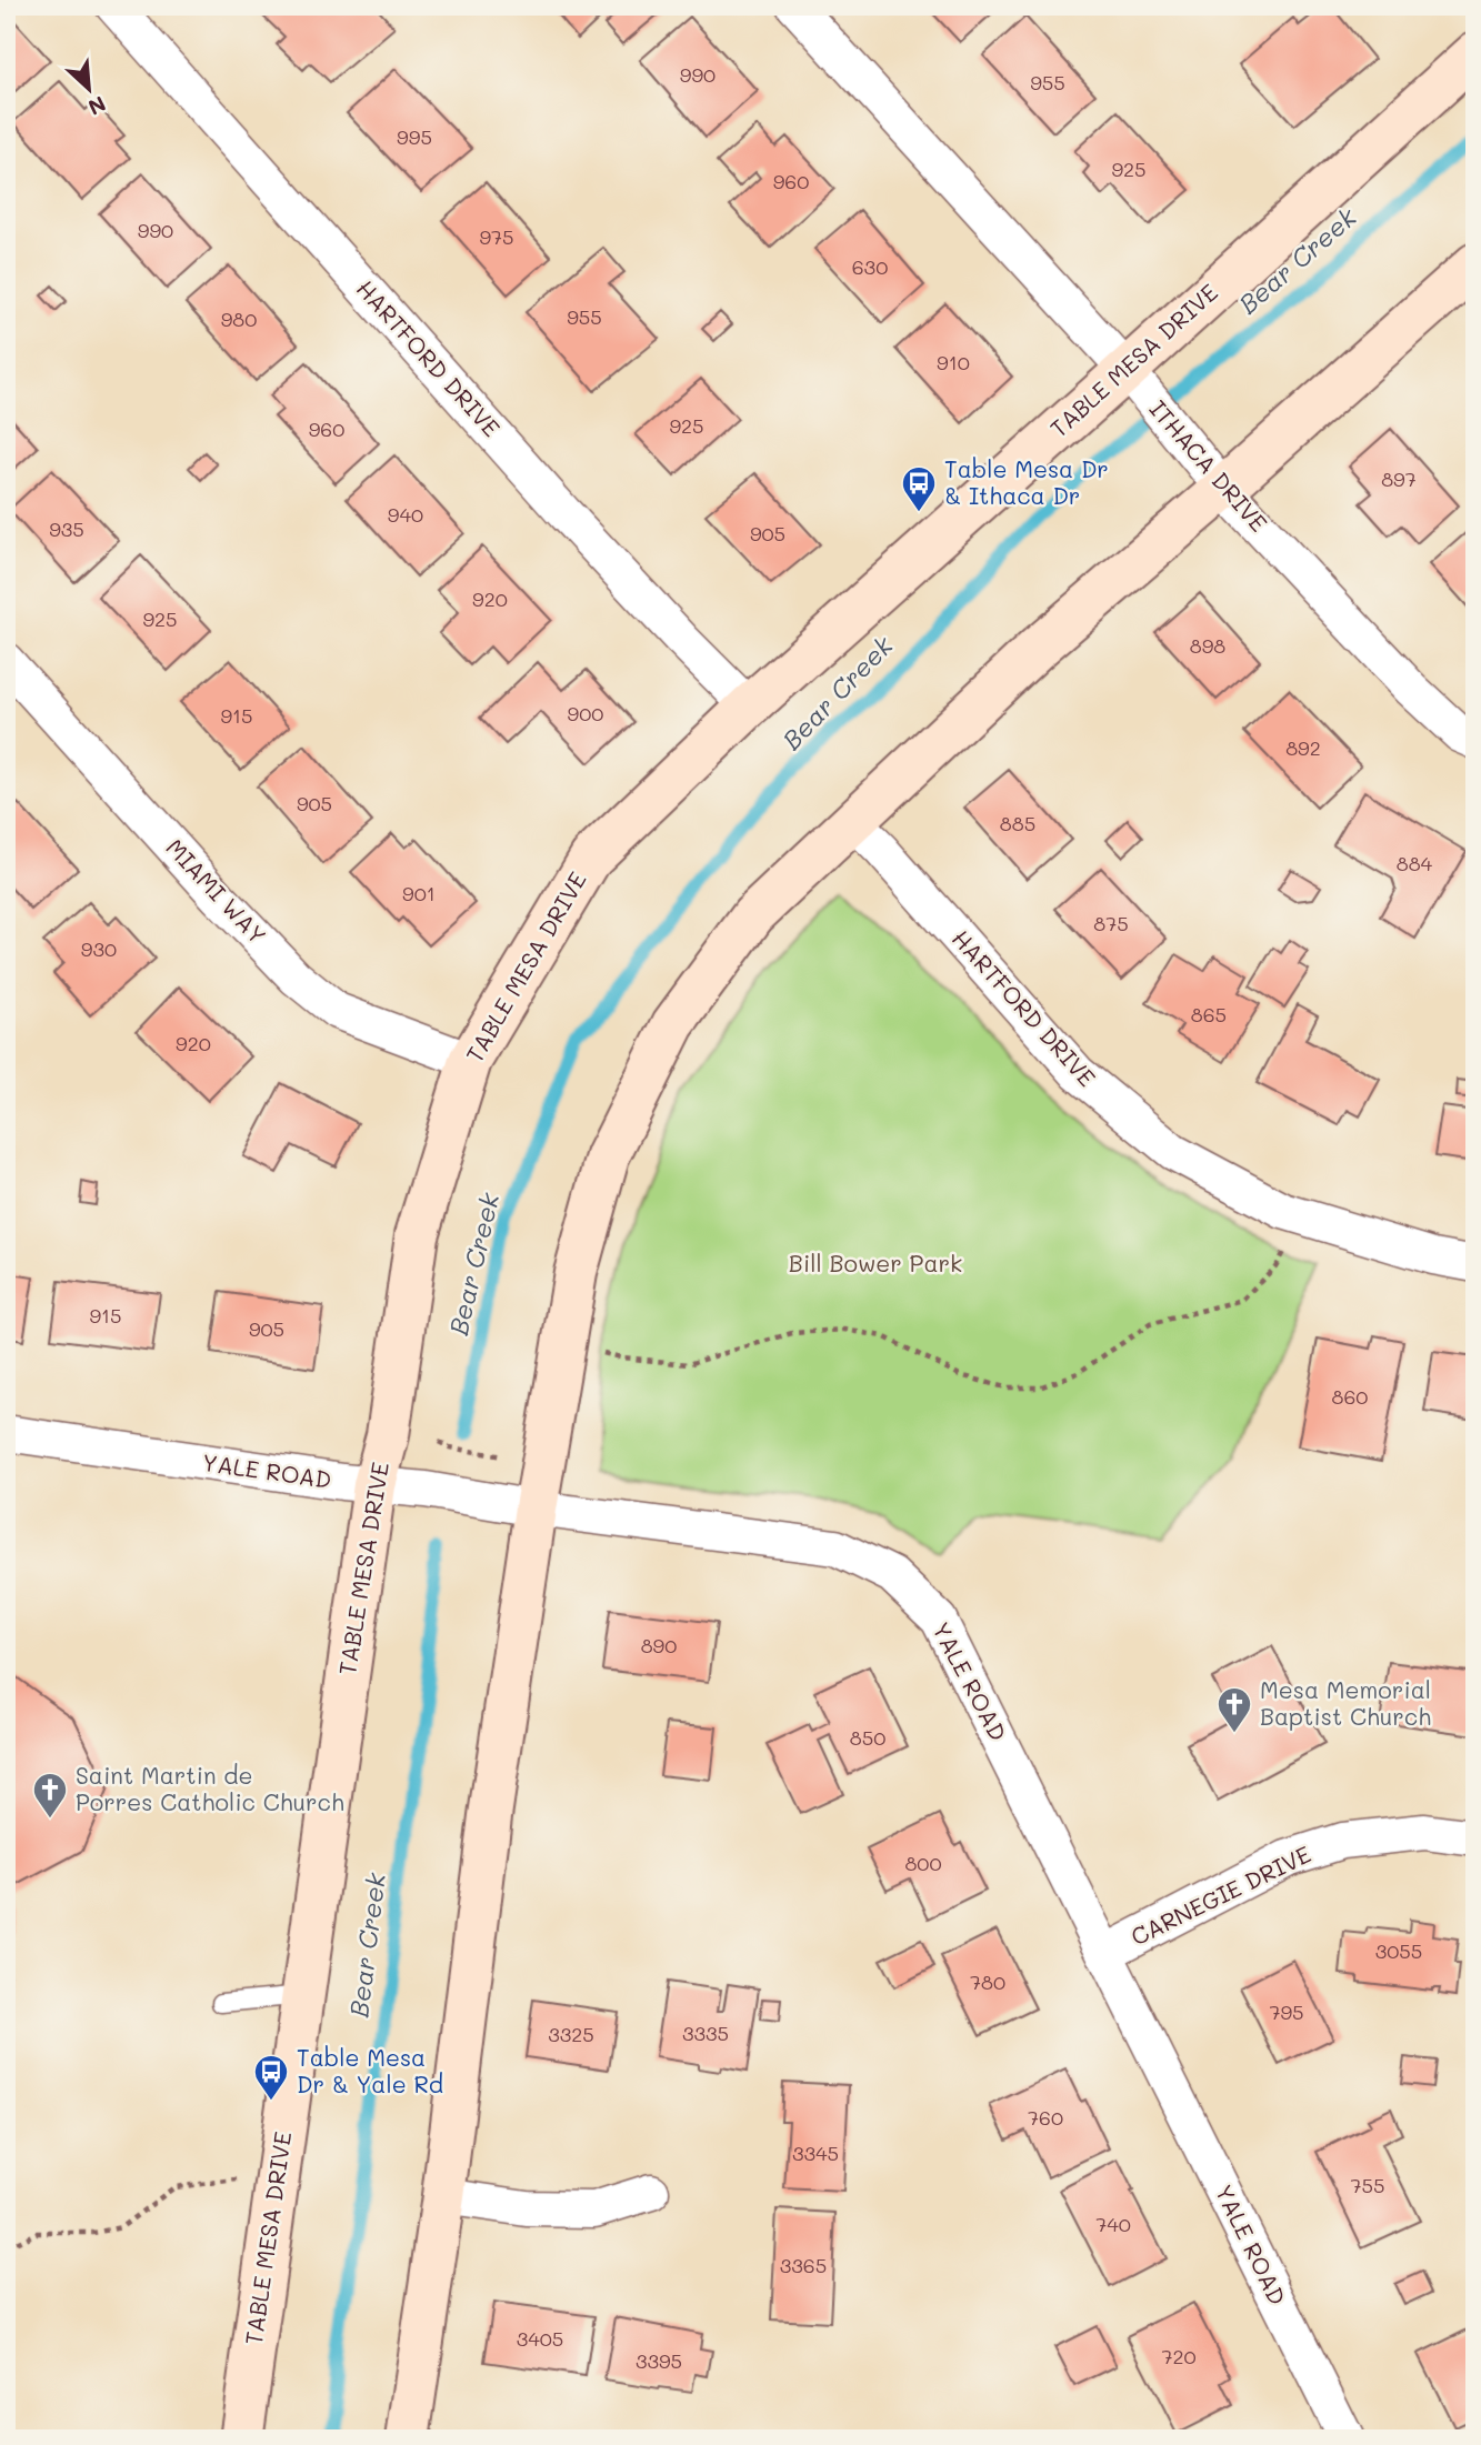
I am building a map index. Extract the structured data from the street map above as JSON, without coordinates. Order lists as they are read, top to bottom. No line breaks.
{"streets":{"street":["HARTFORD DRIVE","TABLE MESA DRIVE","ITHACA DRIVE","MIAMI WAY","YALE ROAD","CARNEGIE DRIVE"]},"crossings":[["HARTFORD DRIVE","TABLE MESA DRIVE"],["TABLE MESA DRIVE","ITHACA DRIVE"],["TABLE MESA DRIVE","MIAMI WAY"],["TABLE MESA DRIVE","YALE ROAD"],["YALE ROAD","CARNEGIE DRIVE"]],"water":["Bear Creek"],"parks":["Bill Bower Park"],"places":{"bus stop":["Table Mesa Dr & Ithaca Dr","Table Mesa Dr & Yale Rd"],"church":["Mesa Memorial Baptist Church","Saint Martin de Porres Catholic Church"]},"house_numbers":["990","955","995","925","960","990","975","630","955","980","910","925","960","897","940","935","905","920","925","898","900","915","892","905","885","884","901","875","930","865","920","915","905","860","890","850","800","3055","780","795","3335","3325","760","3345","755","740","3365","3405","720","3395"],"north":"bottom right"}
